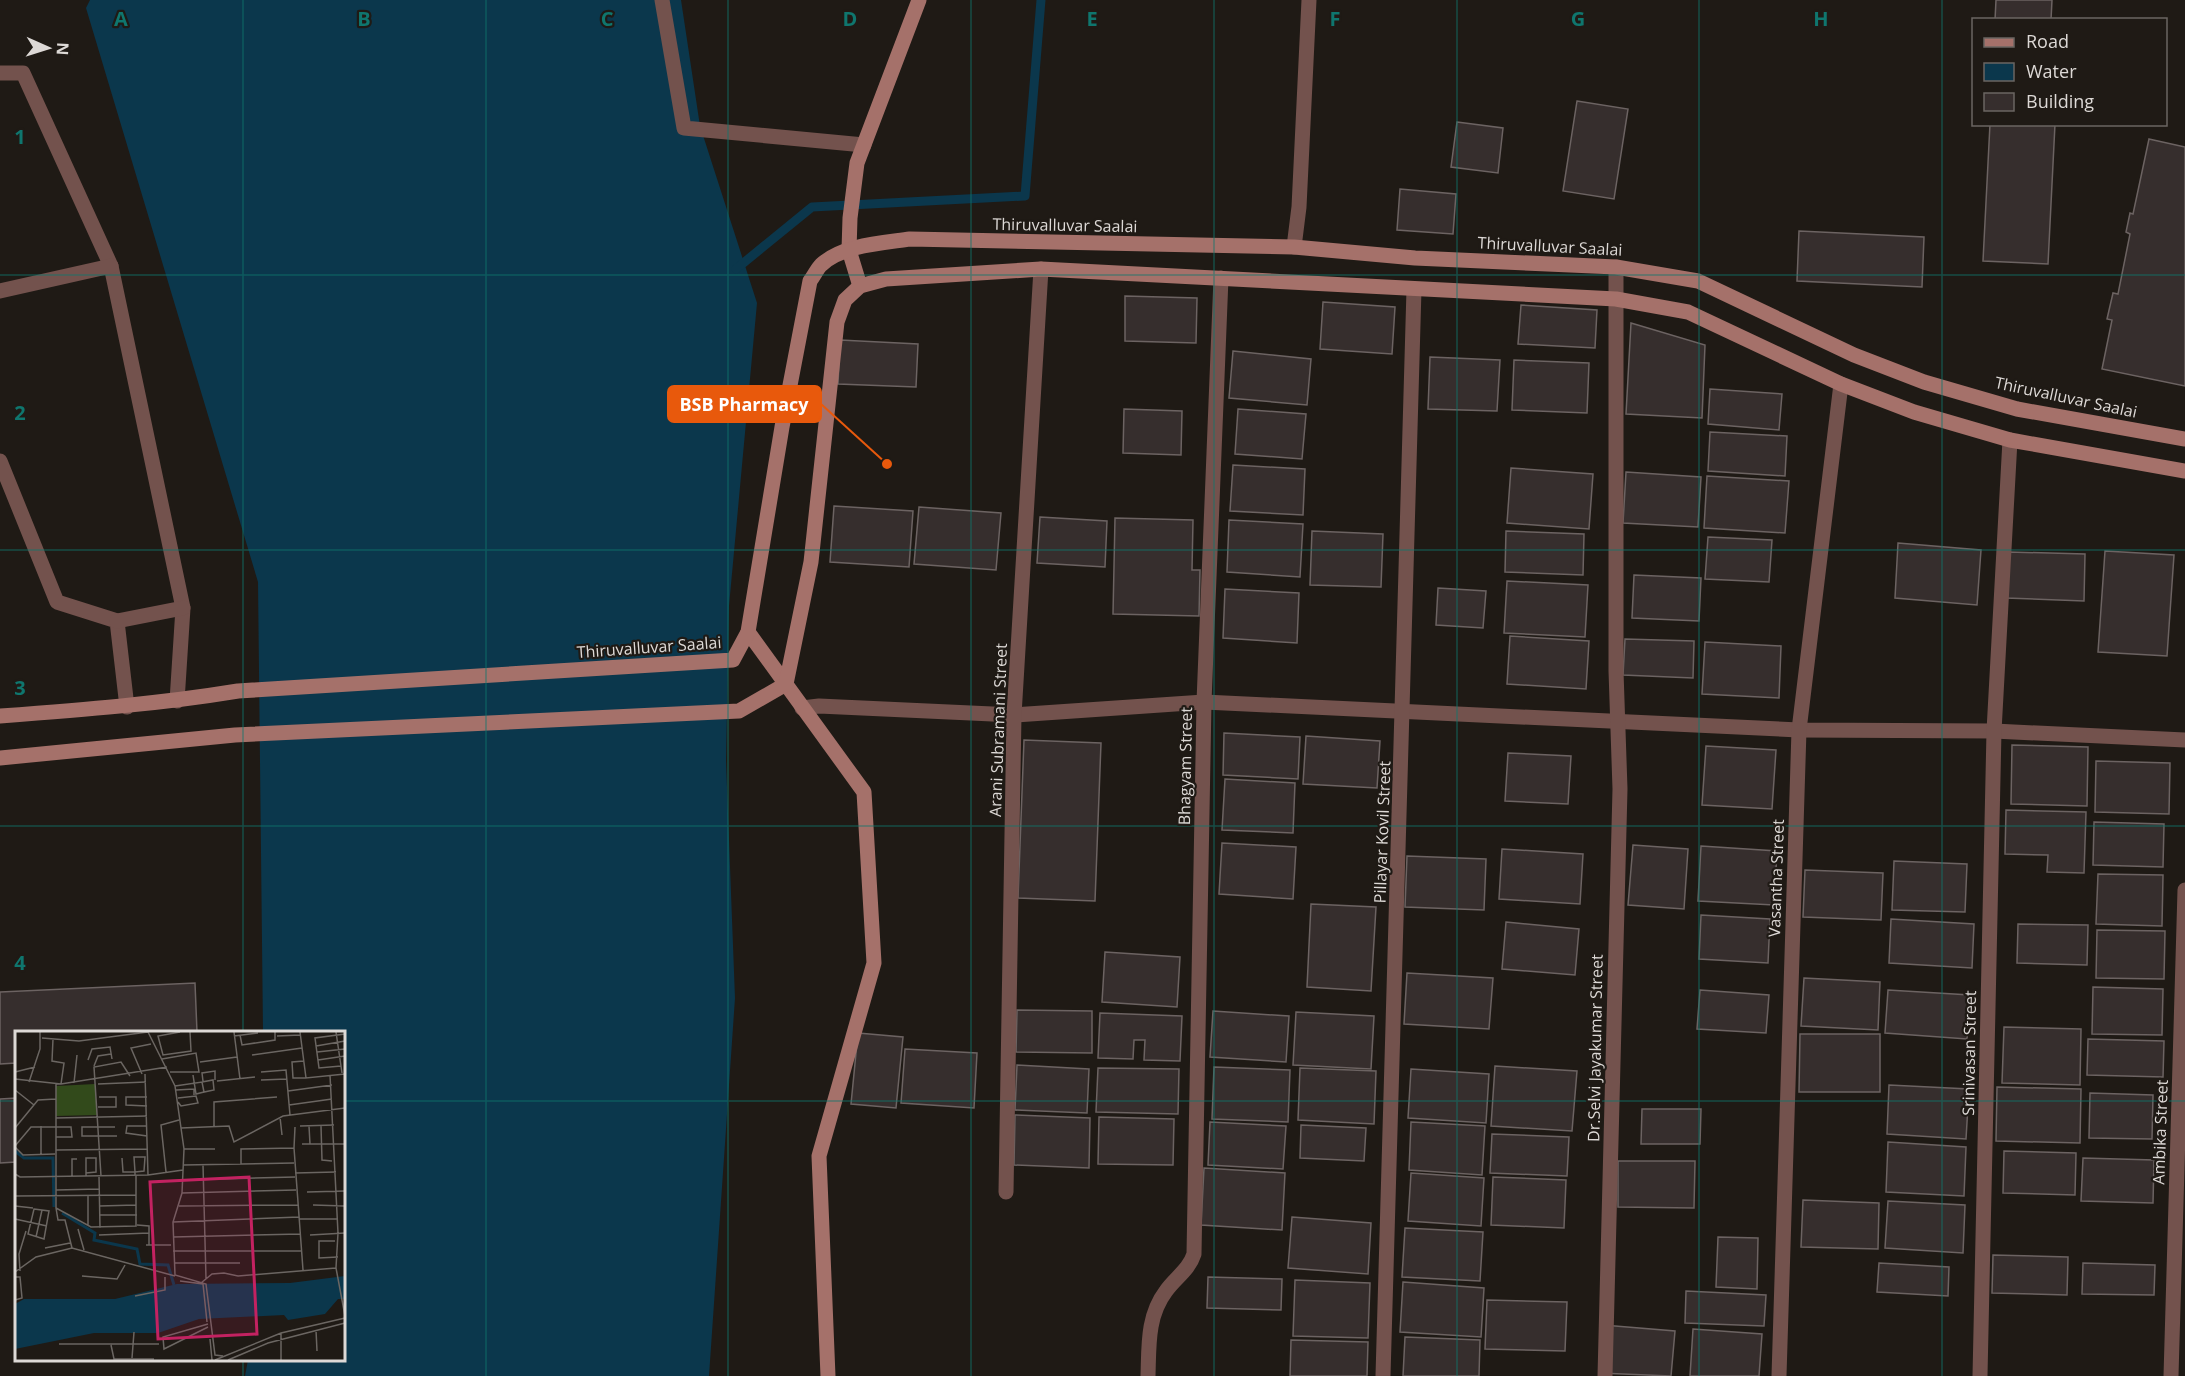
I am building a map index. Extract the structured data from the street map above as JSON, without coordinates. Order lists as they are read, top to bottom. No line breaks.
{"streets":{"main road":["Thiruvalluvar Saalai"],"street":["Arani Subramani Street","Bhagyam Street","Pillayar Kovil Street","Vasantha Street","Dr.Selvi Jayakumar Street","Srinivasan Street","Ambika Street"]},"crossings":[["Thiruvalluvar Saalai","Dr.Selvi Jayakumar Street"]],"places":["BSB Pharmacy"],"legend":["Road","Water","Building"],"north":"right","grid":{"columns":["A","B","C","D","E","F","G","H"],"rows":["1","2","3","4"]}}
